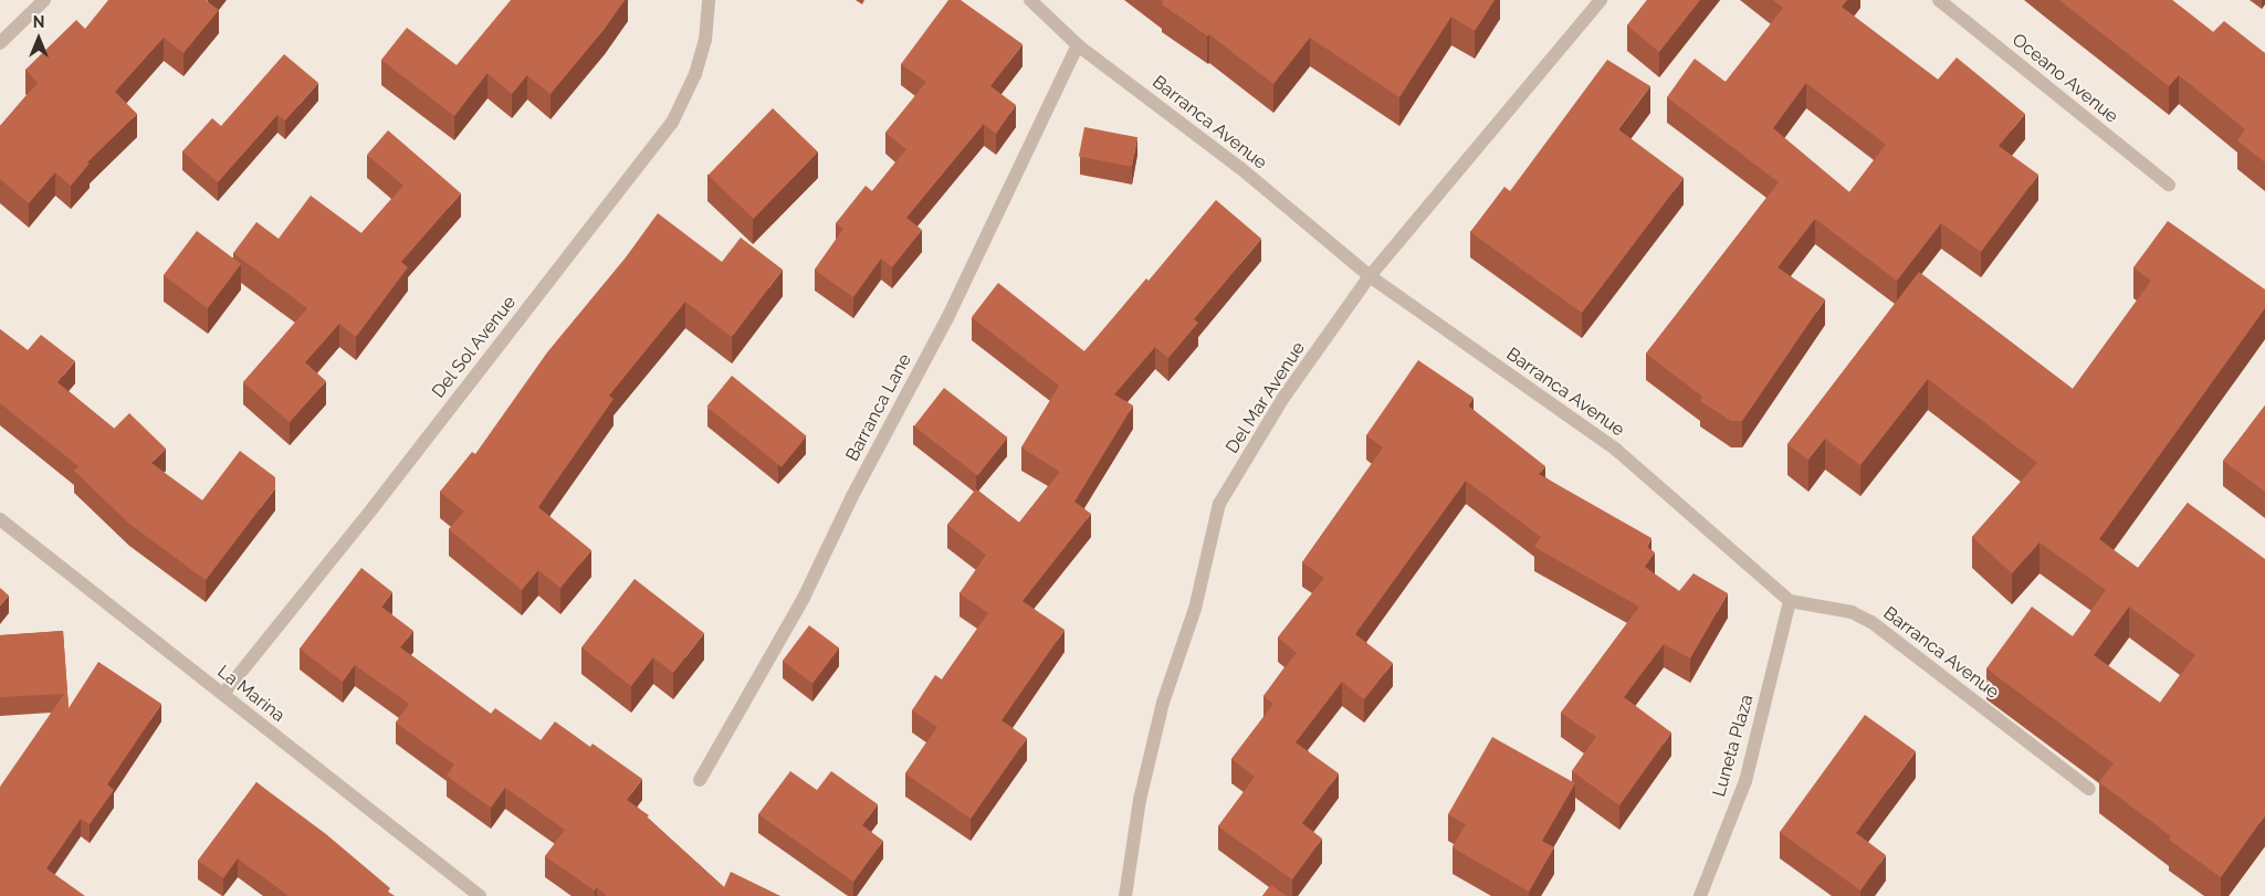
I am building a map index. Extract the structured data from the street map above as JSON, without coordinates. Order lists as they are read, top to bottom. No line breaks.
{"streets":{"street":["Oceano Avenue","Barranca Avenue","Del Sol Avenue","Del Mar Avenue","Barranca Lane","La Marina","Luneta Plaza"]},"crossings":[["Barranca Avenue","Del Mar Avenue"],["Barranca Avenue","Barranca Lane"],["Barranca Avenue","Luneta Plaza"],["Del Sol Avenue","La Marina"]],"north":"top"}
